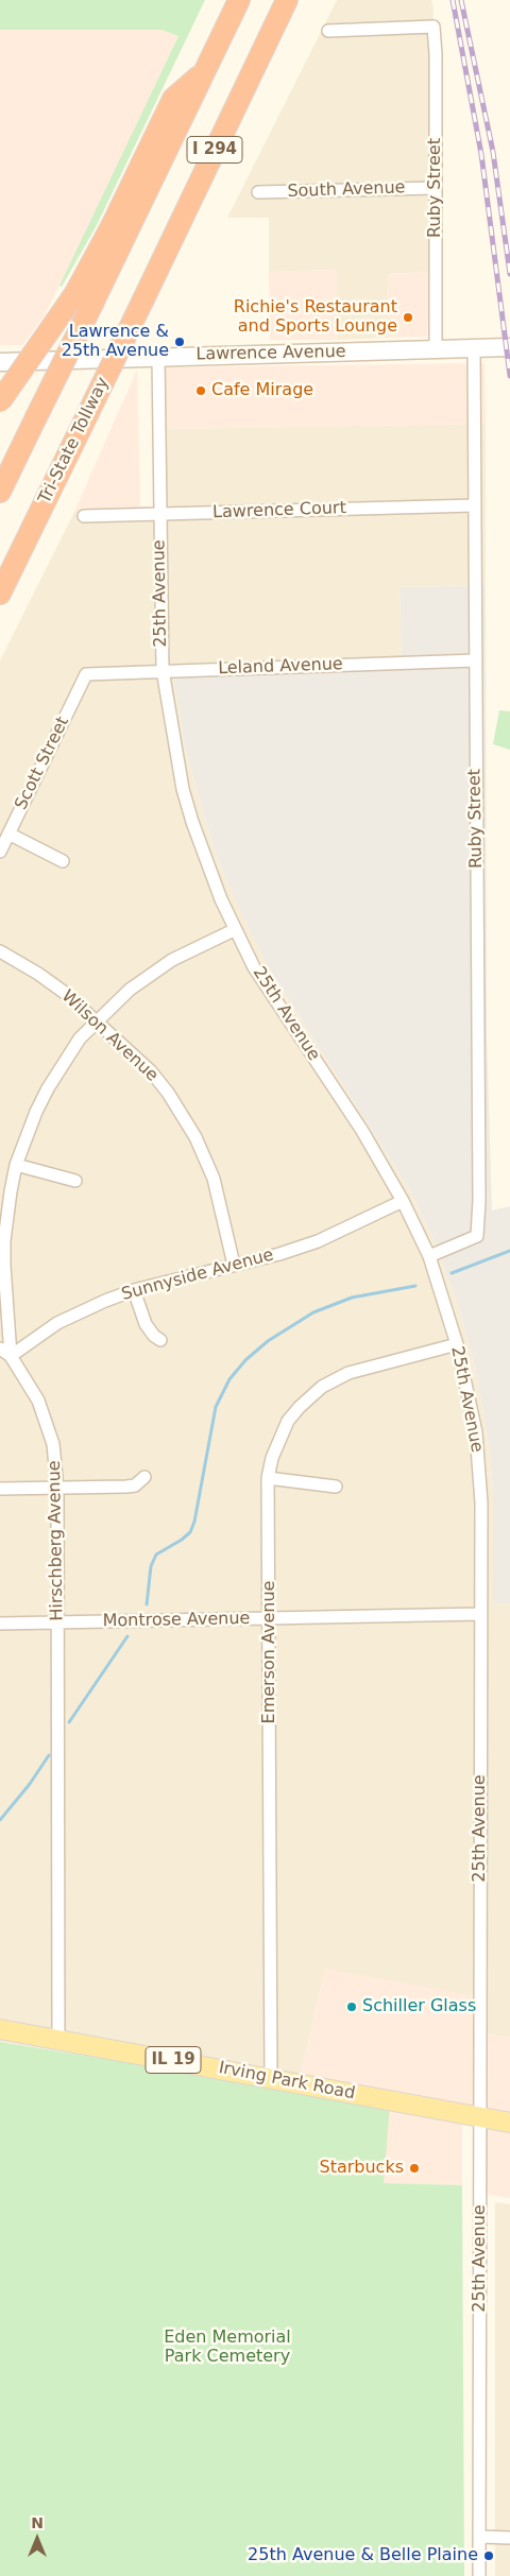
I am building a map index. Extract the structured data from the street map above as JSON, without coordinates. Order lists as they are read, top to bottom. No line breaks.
{"streets":{"highway":["I 294","Tri-State Tollway"],"main road":["Lawrence Avenue","IL 19","Irving Park Road"],"street":["Ruby Street","South Avenue","Lawrence Court","25th Avenue","Leland Avenue","Scott Street","Wilson Avenue","Sunnyside Avenue","Hirschberg Avenue","Montrose Avenue","Emerson Avenue"]},"crossings":[["Ruby Street","South Avenue"],["Ruby Street","Lawrence Avenue"],["Ruby Street","Lawrence Court"],["Ruby Street","25th Avenue"],["Ruby Street","Leland Avenue"],["Lawrence Avenue","25th Avenue"],["Lawrence Court","25th Avenue"],["25th Avenue","Leland Avenue"],["25th Avenue","Sunnyside Avenue"],["25th Avenue","Hirschberg Avenue"],["25th Avenue","Montrose Avenue"],["25th Avenue","Emerson Avenue"],["25th Avenue","Irving Park Road"],["Leland Avenue","Scott Street"],["Wilson Avenue","Sunnyside Avenue"],["Wilson Avenue","Hirschberg Avenue"],["Sunnyside Avenue","Hirschberg Avenue"],["Hirschberg Avenue","Montrose Avenue"],["Hirschberg Avenue","Irving Park Road"],["Montrose Avenue","Emerson Avenue"],["Emerson Avenue","Irving Park Road"]],"parks":["Eden Memorial Park Cemetery"],"places":["Richie's Restaurant and Sports Lounge","Lawrence & 25th Avenue","Cafe Mirage","Schiller Glass","Starbucks","25th Avenue & Belle Plaine"],"north":"top"}
